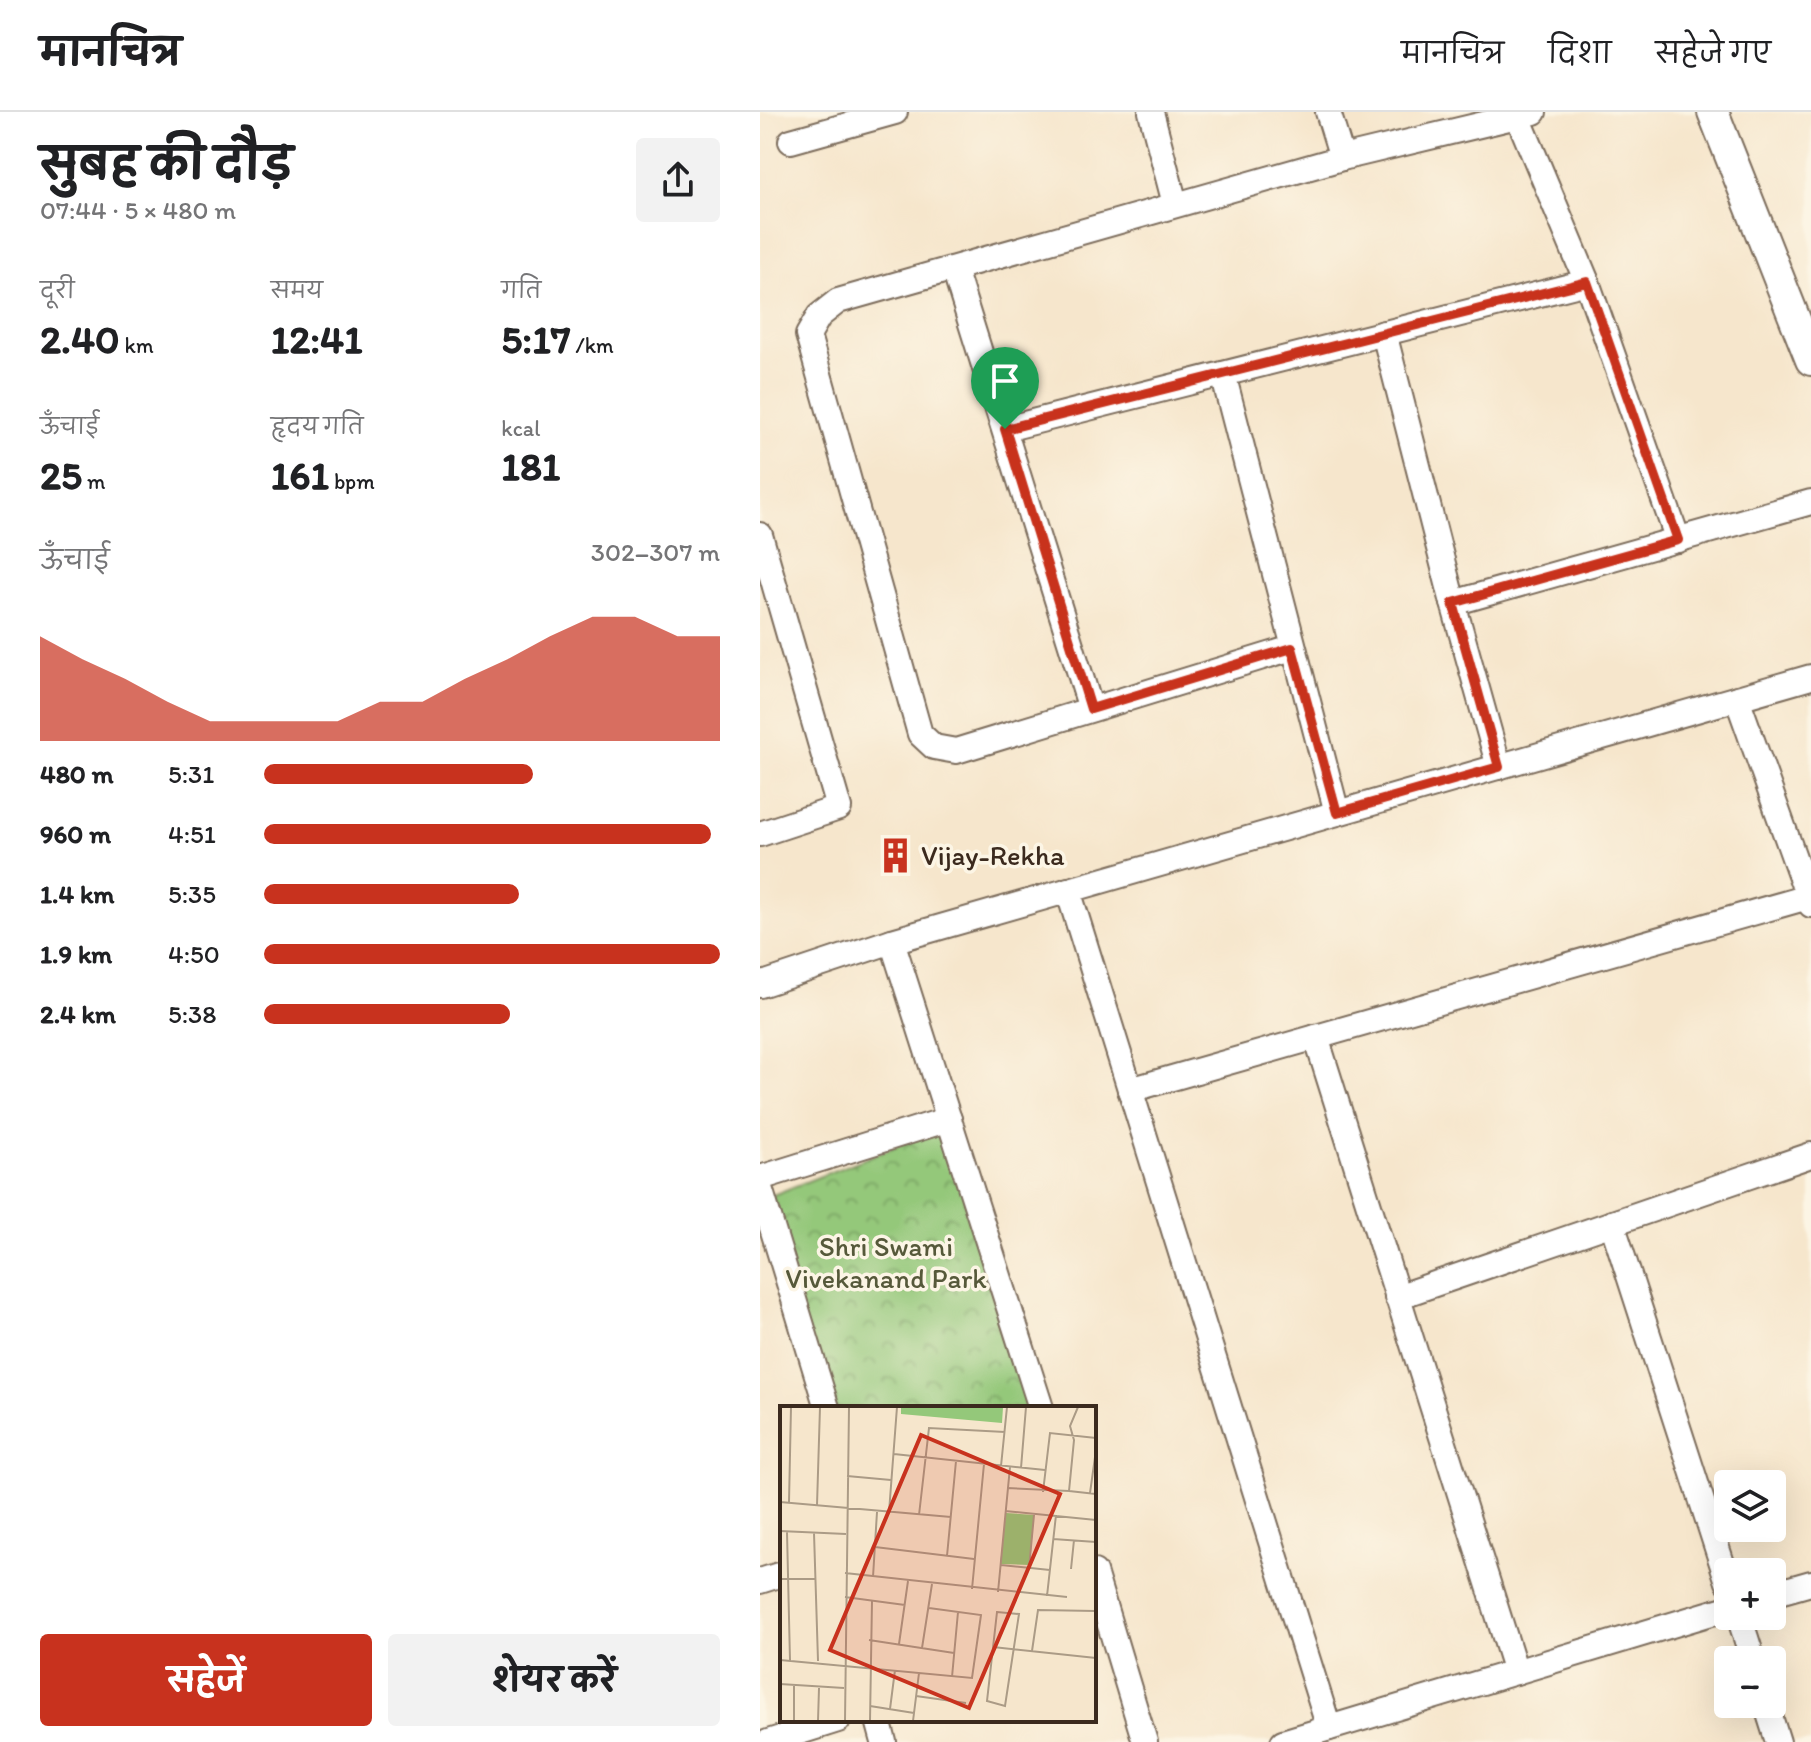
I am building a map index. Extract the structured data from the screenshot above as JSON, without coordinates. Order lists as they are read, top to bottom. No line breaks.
{"parks":["Shri Swami Vivekanand Park"],"places":{"building":["Vijay-Rekha"]},"page":{"header":"मानचित्र","nav":["मानचित्र","दिशा","सहेजे गए"],"heading":["सुबह की दौड़","07:44 · 5 × 480 m"],"stats":[["दूरी","2.40 km"],["समय","12:41"],["गति","5:17 /km"],["ऊँचाई","25 m"],["हृदय गति","161 bpm"],["kcal","181"]],"chart":["ऊँचाई","302–307 m"],"list":[{"name":"480 m","note":"5:31"},{"name":"960 m","note":"4:51"},{"name":"1.4 km","note":"5:35"},{"name":"1.9 km","note":"4:50"},{"name":"2.4 km","note":"5:38"}],"map_buttons":["+","−"],"buttons":["सहेजें","शेयर करें"]}}
